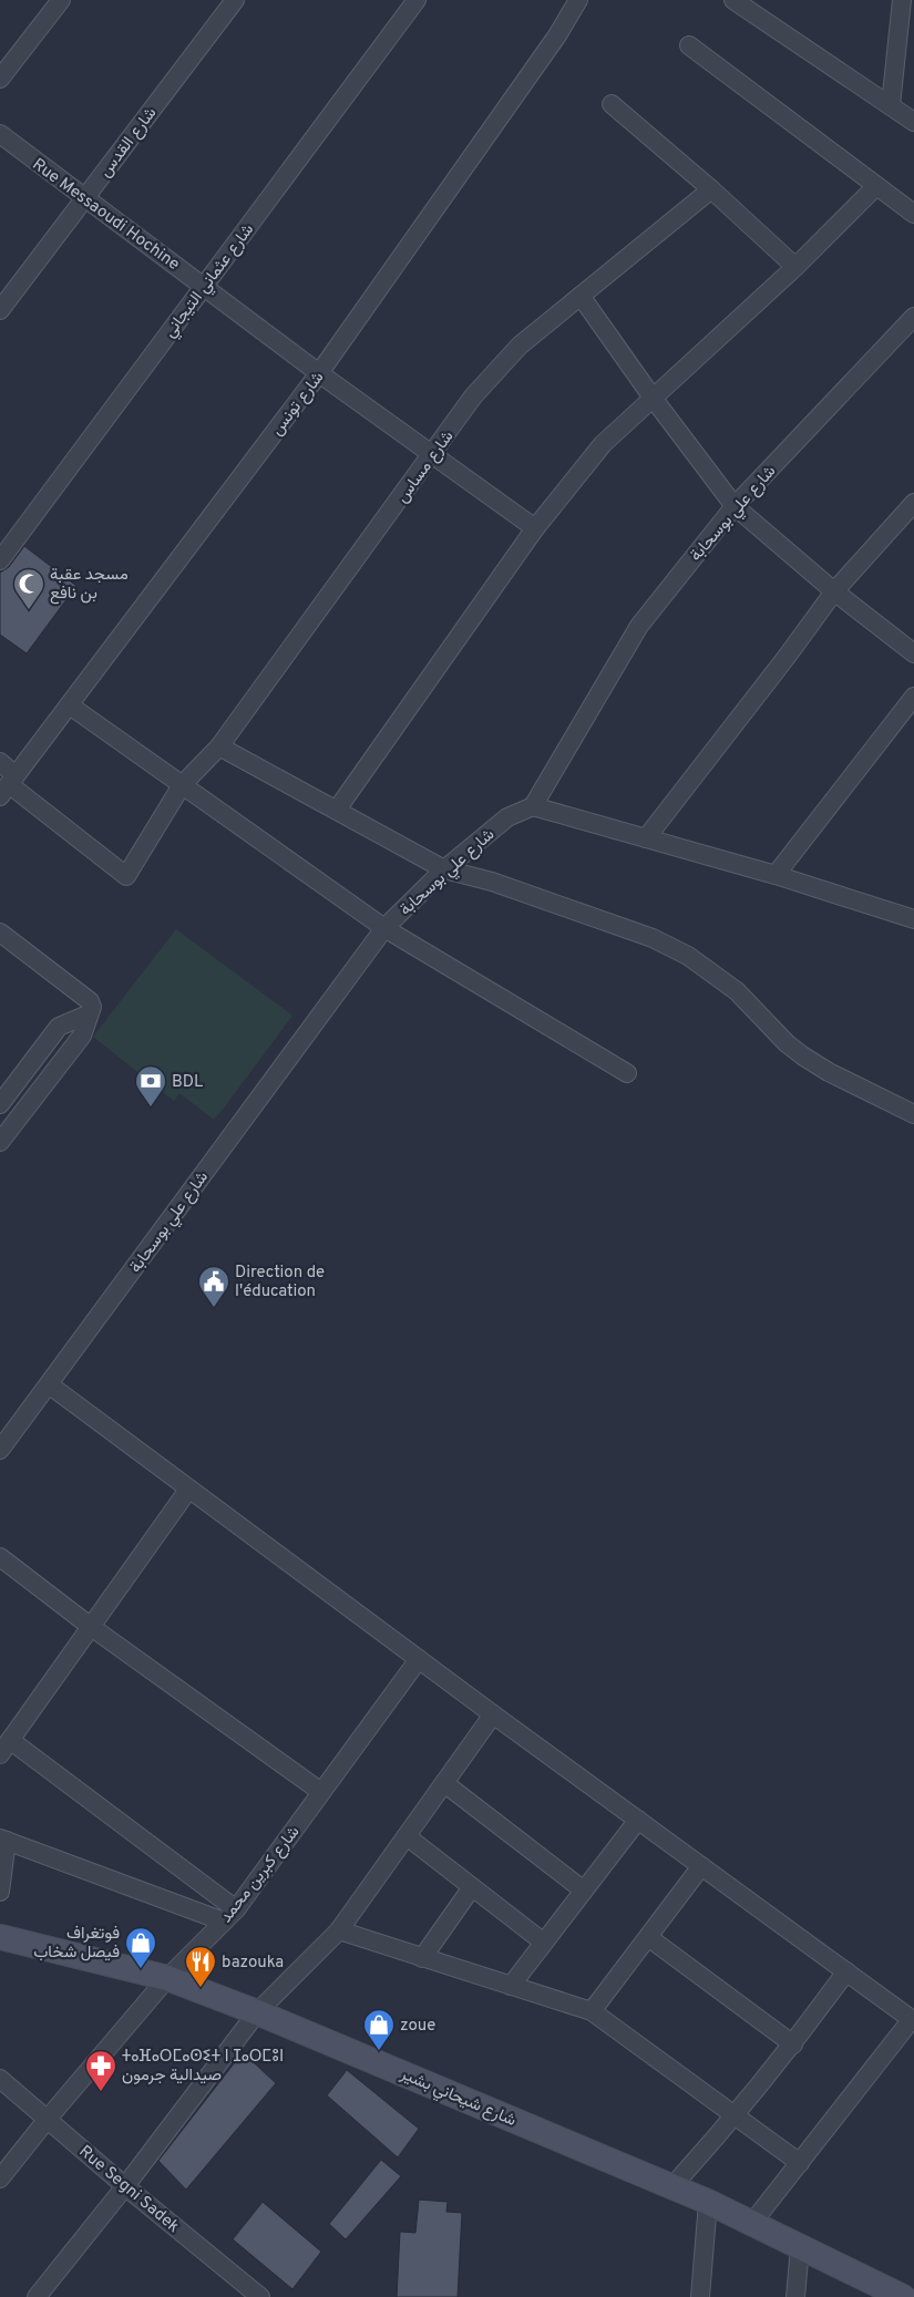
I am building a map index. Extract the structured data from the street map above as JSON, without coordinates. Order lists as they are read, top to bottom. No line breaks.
{"streets":{"main road":["شارع شيحاني بشير"],"street":["شارع القدس","Rue Messaoudi Hochine","شارع عثماني التيجاني","شارع تونس","شارع مساس","شارع علي بوسحابة","شارع كبرين محمد","Rue Segni Sadek"]},"crossings":[["شارع القدس","Rue Messaoudi Hochine"],["Rue Messaoudi Hochine","شارع عثماني التيجاني"],["Rue Messaoudi Hochine","شارع تونس"],["Rue Messaoudi Hochine","شارع مساس"],["شارع تونس","شارع مساس"],["شارع كبرين محمد","شارع شيحاني بشير"],["شارع كبرين محمد","Rue Segni Sadek"]],"places":{"mosque":["مسجد عقبة بن نافع"],"bank":["BDL"],"public building":["Direction de l'éducation"],"shop":["فوتغراف فيصل شخاب","zoue"],"restaurant":["bazouka"],"pharmacy":["ⵜⴰⴼⴰⵔⵎⴰⵙⵉⵜ ⵏ ⵊⴰⵔⵎⵓⵏ صيدالية جرمون"]}}
